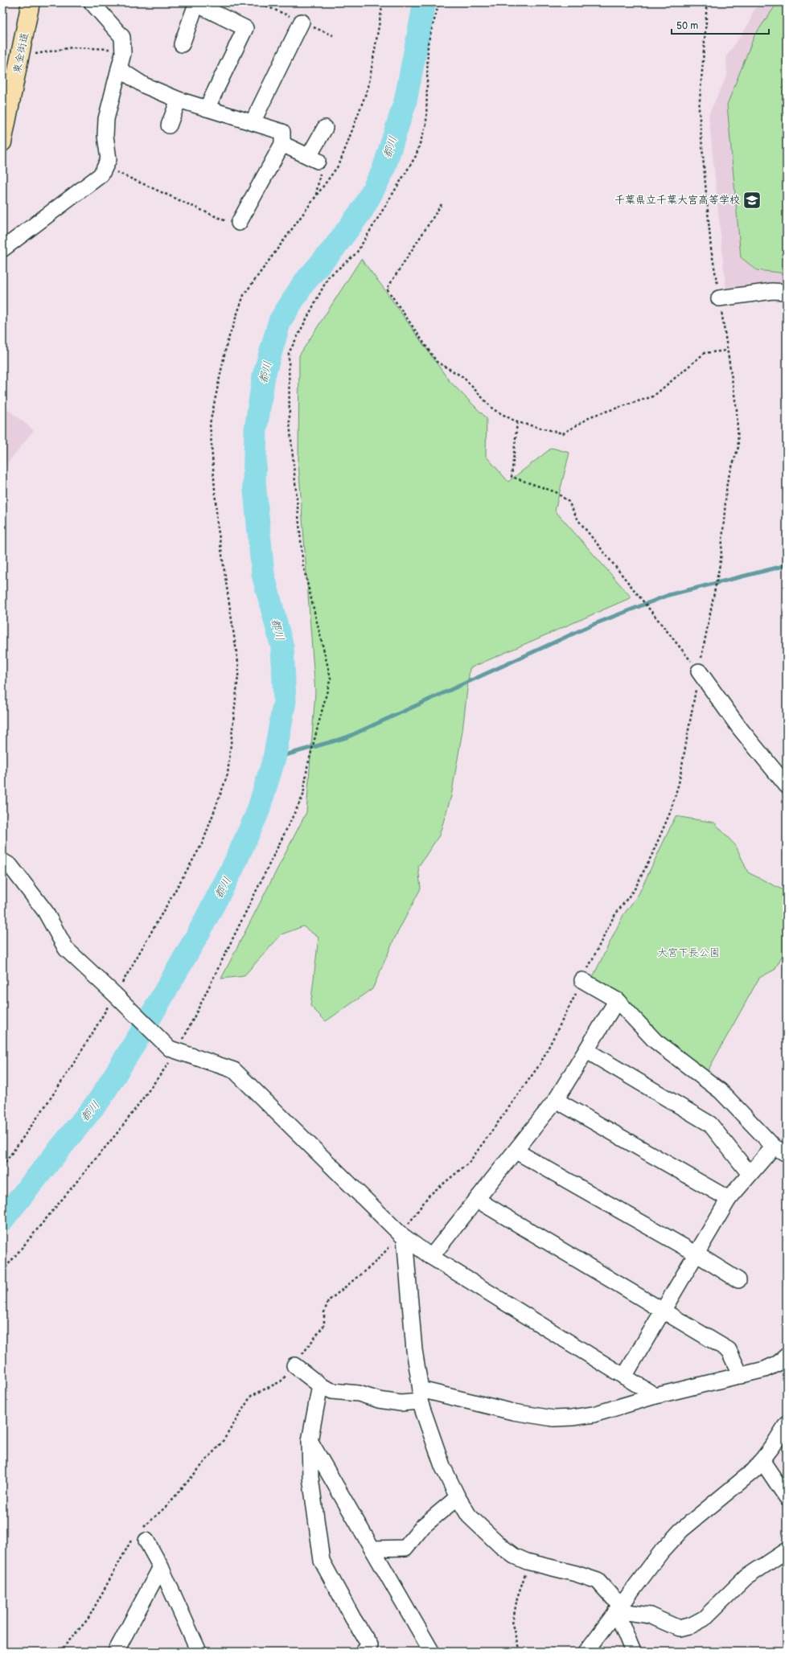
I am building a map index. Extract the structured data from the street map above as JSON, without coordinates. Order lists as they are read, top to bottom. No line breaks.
{"streets":{"highway":["東金街道"]},"water":["都川"],"parks":["大宮下長公園"],"places":{"school or university":["千葉県立千葉大宮高等学校"]},"scale_bar":"50 m"}
